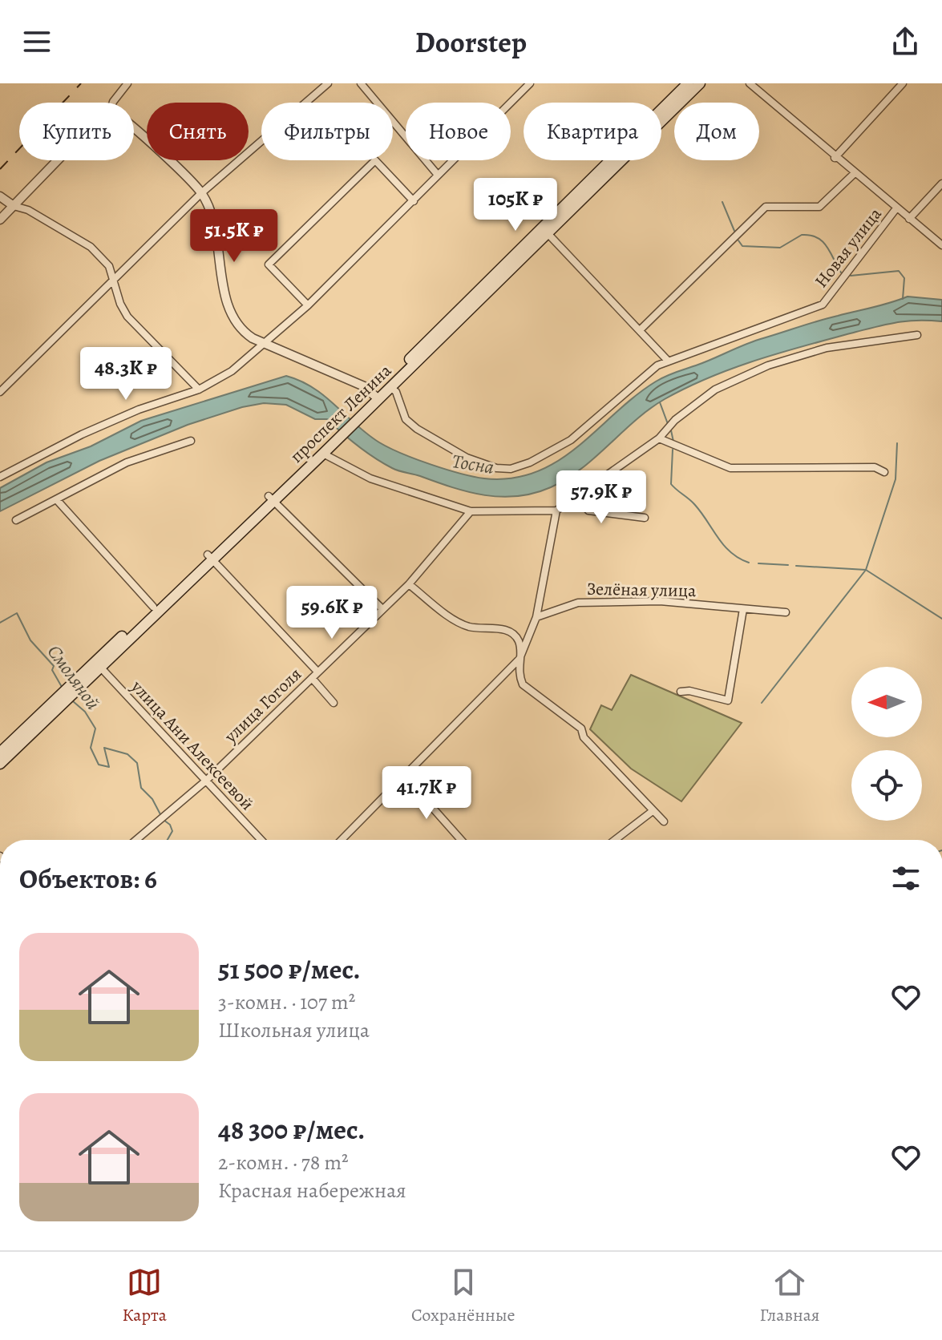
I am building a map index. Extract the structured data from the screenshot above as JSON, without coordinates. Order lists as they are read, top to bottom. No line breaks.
{"streets":{"main road":["проспект Ленина"],"street":["Новая улица","Зелёная улица","улица Гоголя","улица Ани Алексеевой"]},"crossings":[["проспект Ленина","улица Ани Алексеевой"],["улица Гоголя","улица Ани Алексеевой"]],"water":["Тосна","Смоляной"],"north":"left","page":{"header":"Doorstep","chip":["Купить","Снять","Фильтры","Новое","Квартира","Дом"],"price":["105K ₽","51.5K ₽","48.3K ₽","57.9K ₽","59.6K ₽","41.7K ₽"],"heading":"Объектов: 6","list":[{"name":"51 500 ₽/мес.","note":"3-комн. · 107 m² · Школьная улица"},{"name":"48 300 ₽/мес.","note":"2-комн. · 78 m² · Красная набережная"}],"tabs":["Карта","Сохранённые","Главная"]}}
